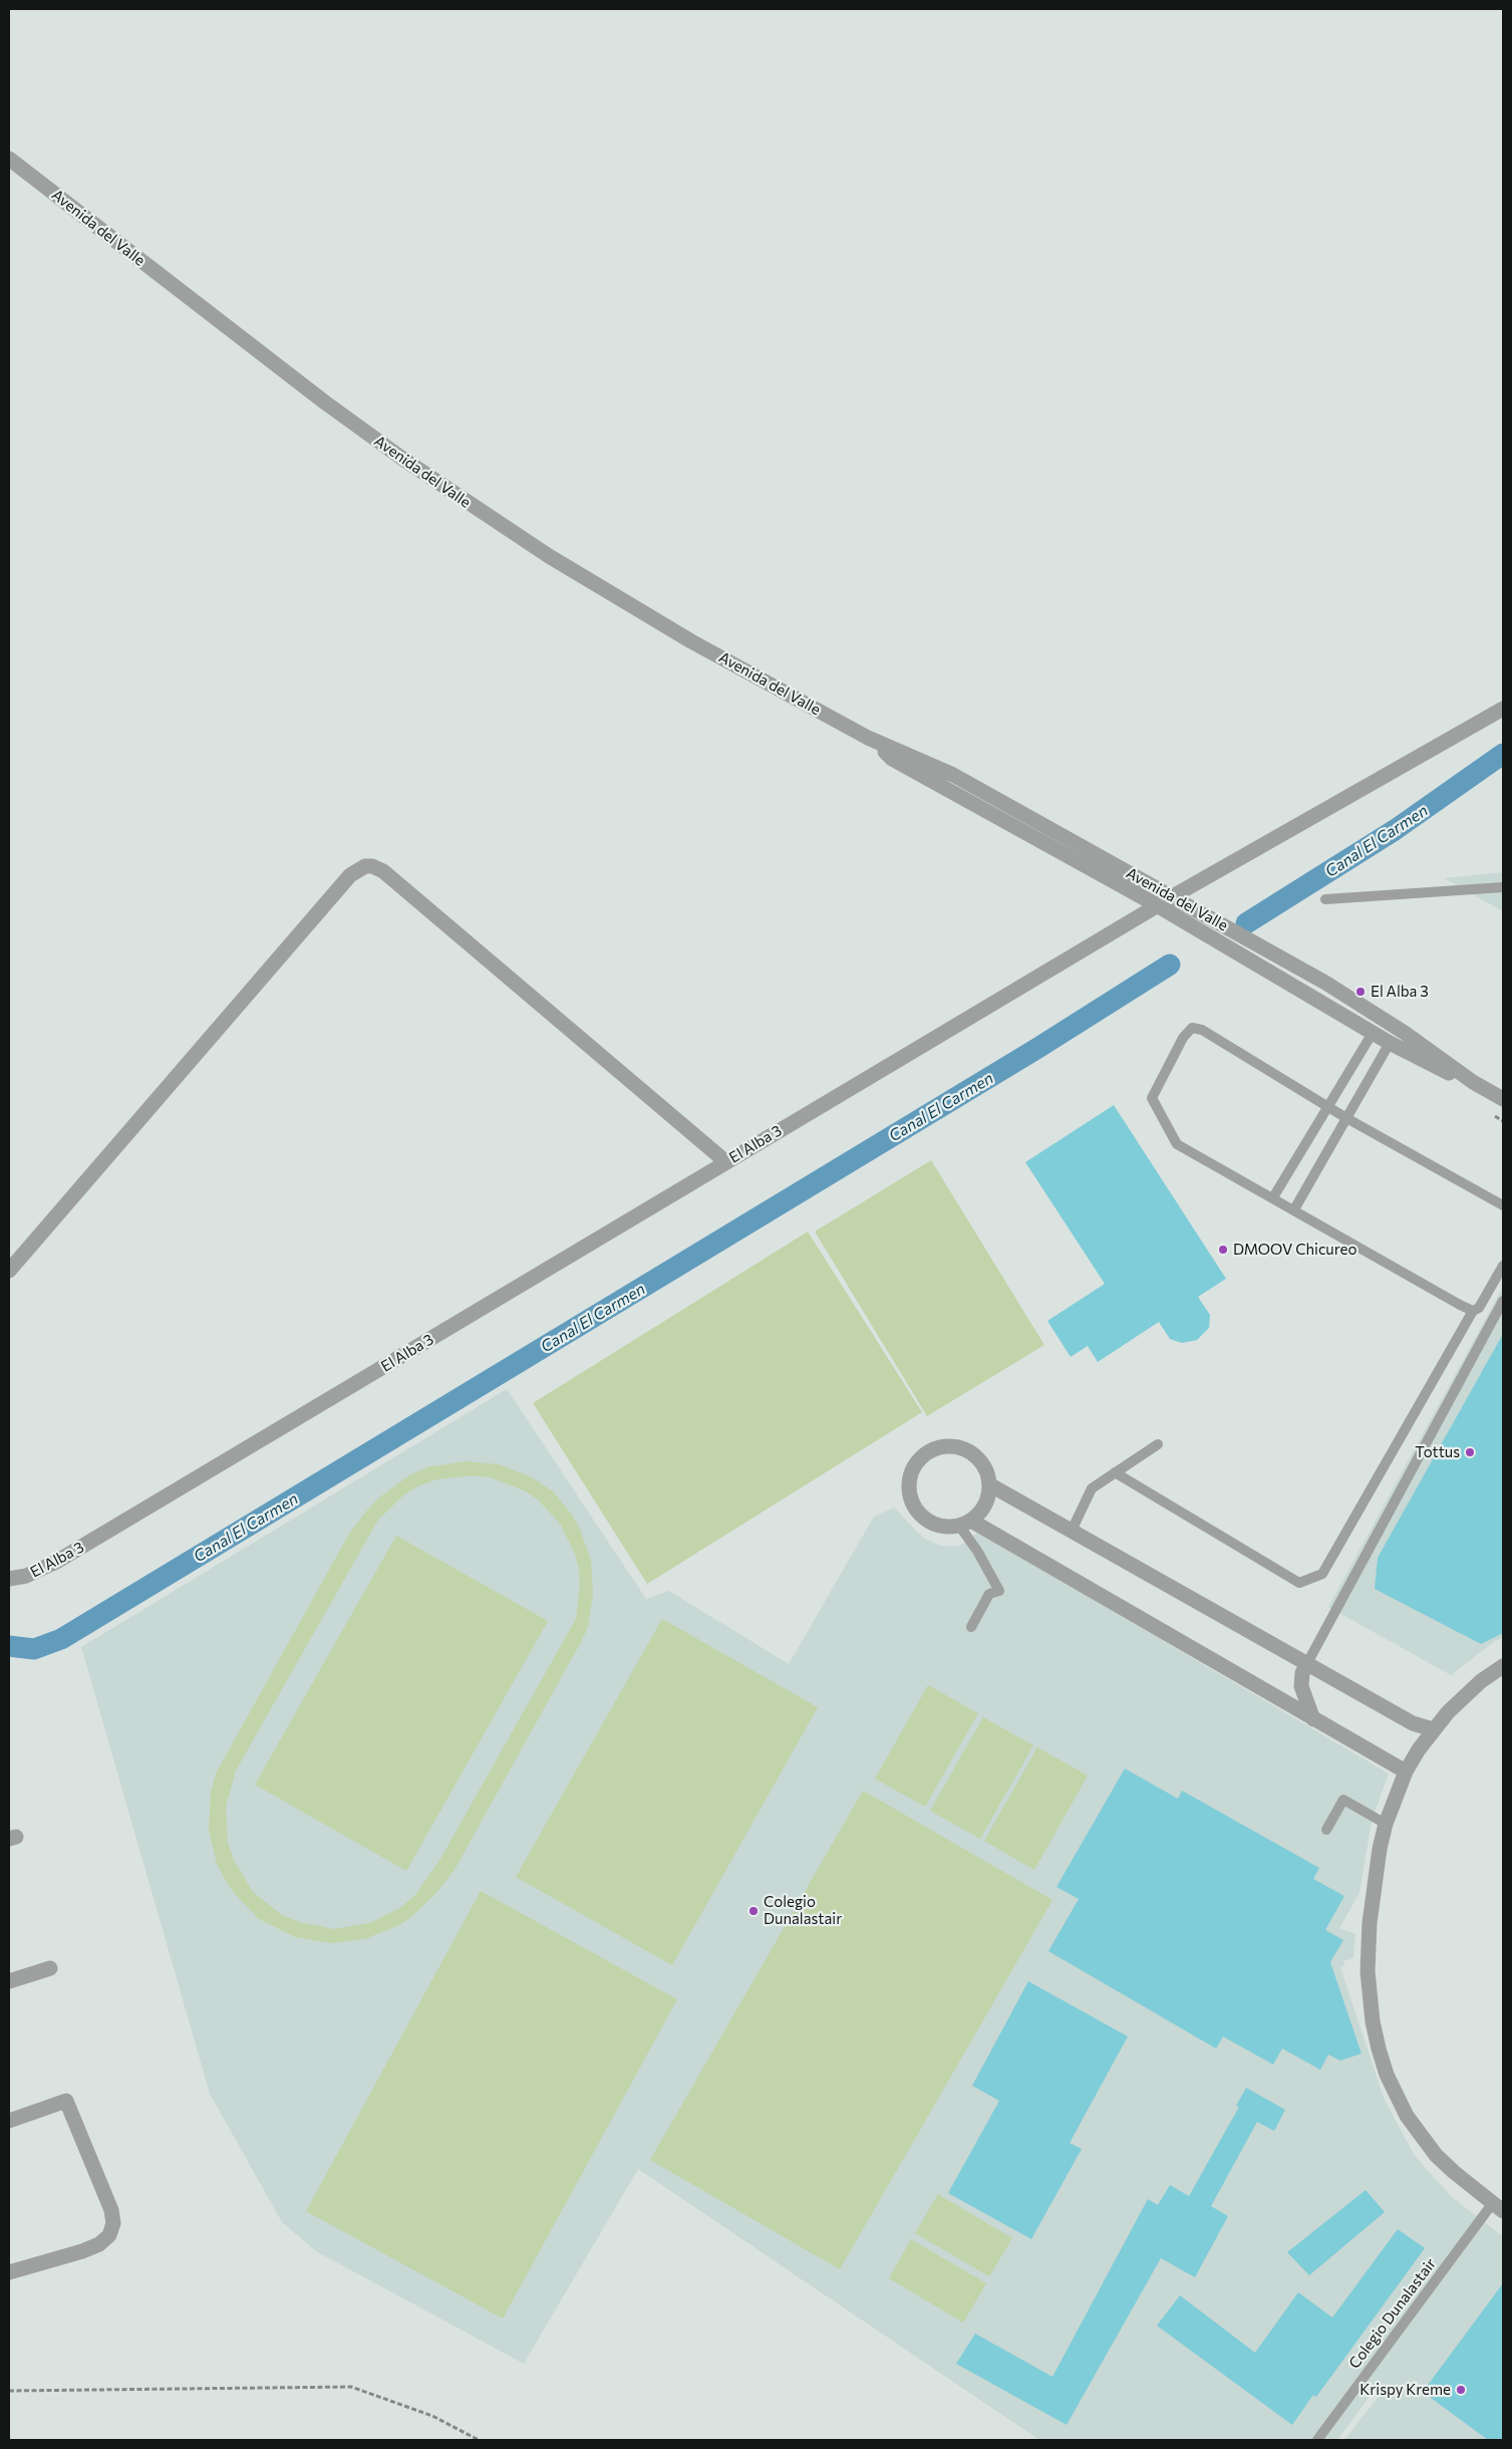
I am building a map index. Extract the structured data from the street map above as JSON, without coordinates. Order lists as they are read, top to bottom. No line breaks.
{"streets":{"street":["Avenida del Valle","El Alba 3"],"lane":["Colegio Dunalastair"]},"crossings":[["Avenida del Valle","El Alba 3"]],"water":["Canal El Carmen"],"places":["El Alba 3","DMOOV Chicureo","Tottus","Colegio Dunalastair","Krispy Kreme"]}
